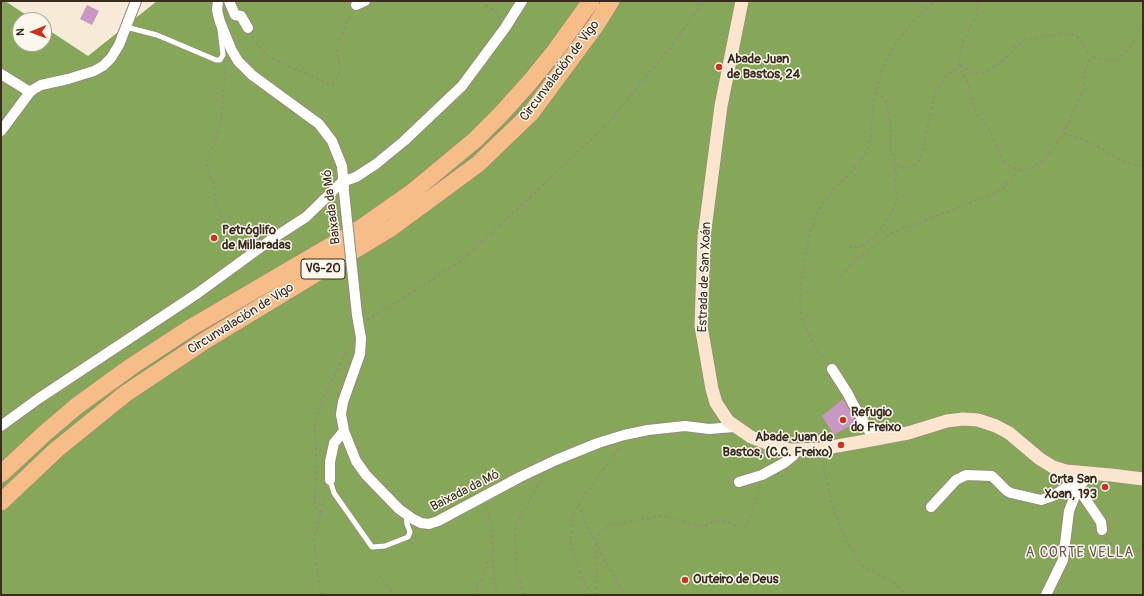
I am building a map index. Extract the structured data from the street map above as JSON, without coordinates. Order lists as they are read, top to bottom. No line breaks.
{"streets":{"highway":["Circunvalación de Vigo","VG-20"],"street":["Baixada da Mó","Estrada de San Xoán"]},"crossings":[["Baixada da Mó","Estrada de San Xoán"]],"districts":["A CORTE VELLA"],"places":["Abade Juan de Bastos, 24","Petróglifo de Millaradas","Refugio do Freixo","Abade Juan de Bastos, (C.C. Freixo)","Crta San Xoan, 193","Outeiro de Deus"],"north":"left"}
